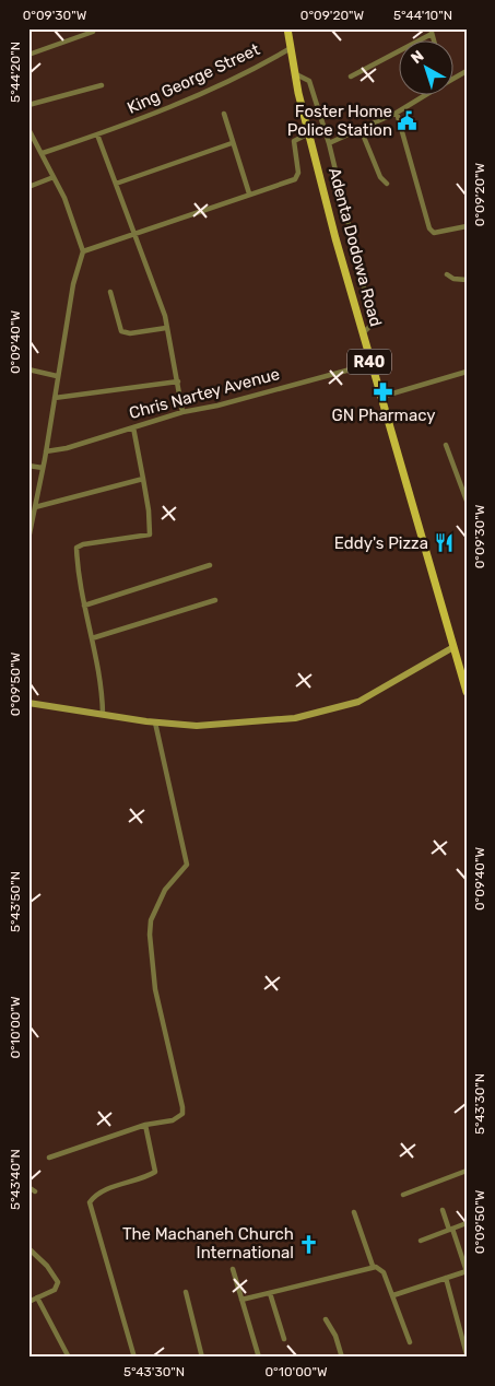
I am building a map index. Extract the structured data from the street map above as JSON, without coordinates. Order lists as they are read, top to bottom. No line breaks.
{"streets":{"main road":["Adenta Dodowa Road","R40"],"street":["King George Street","Chris Nartey Avenue"]},"crossings":[["King George Street","Adenta Dodowa Road"],["Adenta Dodowa Road","Chris Nartey Avenue"]],"places":{"public building":["Foster Home Police Station"],"pharmacy":["GN Pharmacy"],"restaurant":["Eddy's Pizza"],"church":["The Machaneh Church International"]},"north":"top left","coordinates":["0°09'30\"W","0°09'20\"W","5°44'10\"N","5°44'20\"N","0°09'40\"W","0°09'50\"W","5°43'50\"N","0°10'00\"W","5°43'30\"N","5°43'40\"N"]}
